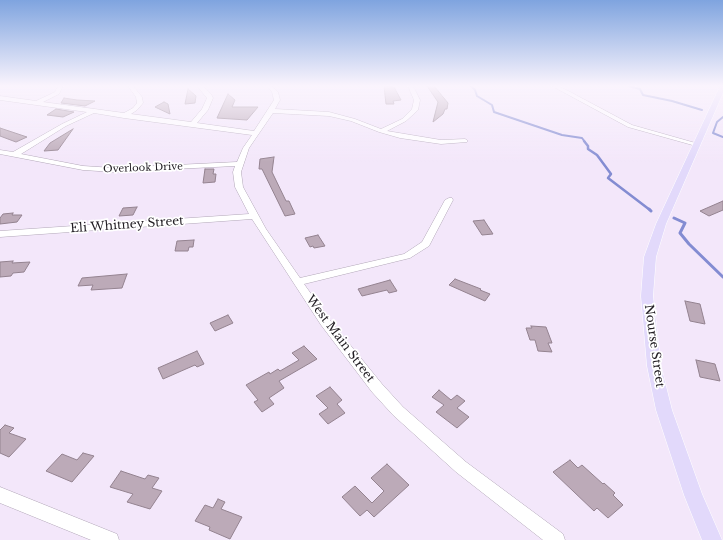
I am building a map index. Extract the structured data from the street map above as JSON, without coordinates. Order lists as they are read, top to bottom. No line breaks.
{"streets":{"main road":["Nourse Street"],"street":["Overlook Drive","Eli Whitney Street","West Main Street"]},"crossings":[["Overlook Drive","West Main Street"],["Eli Whitney Street","West Main Street"]]}
